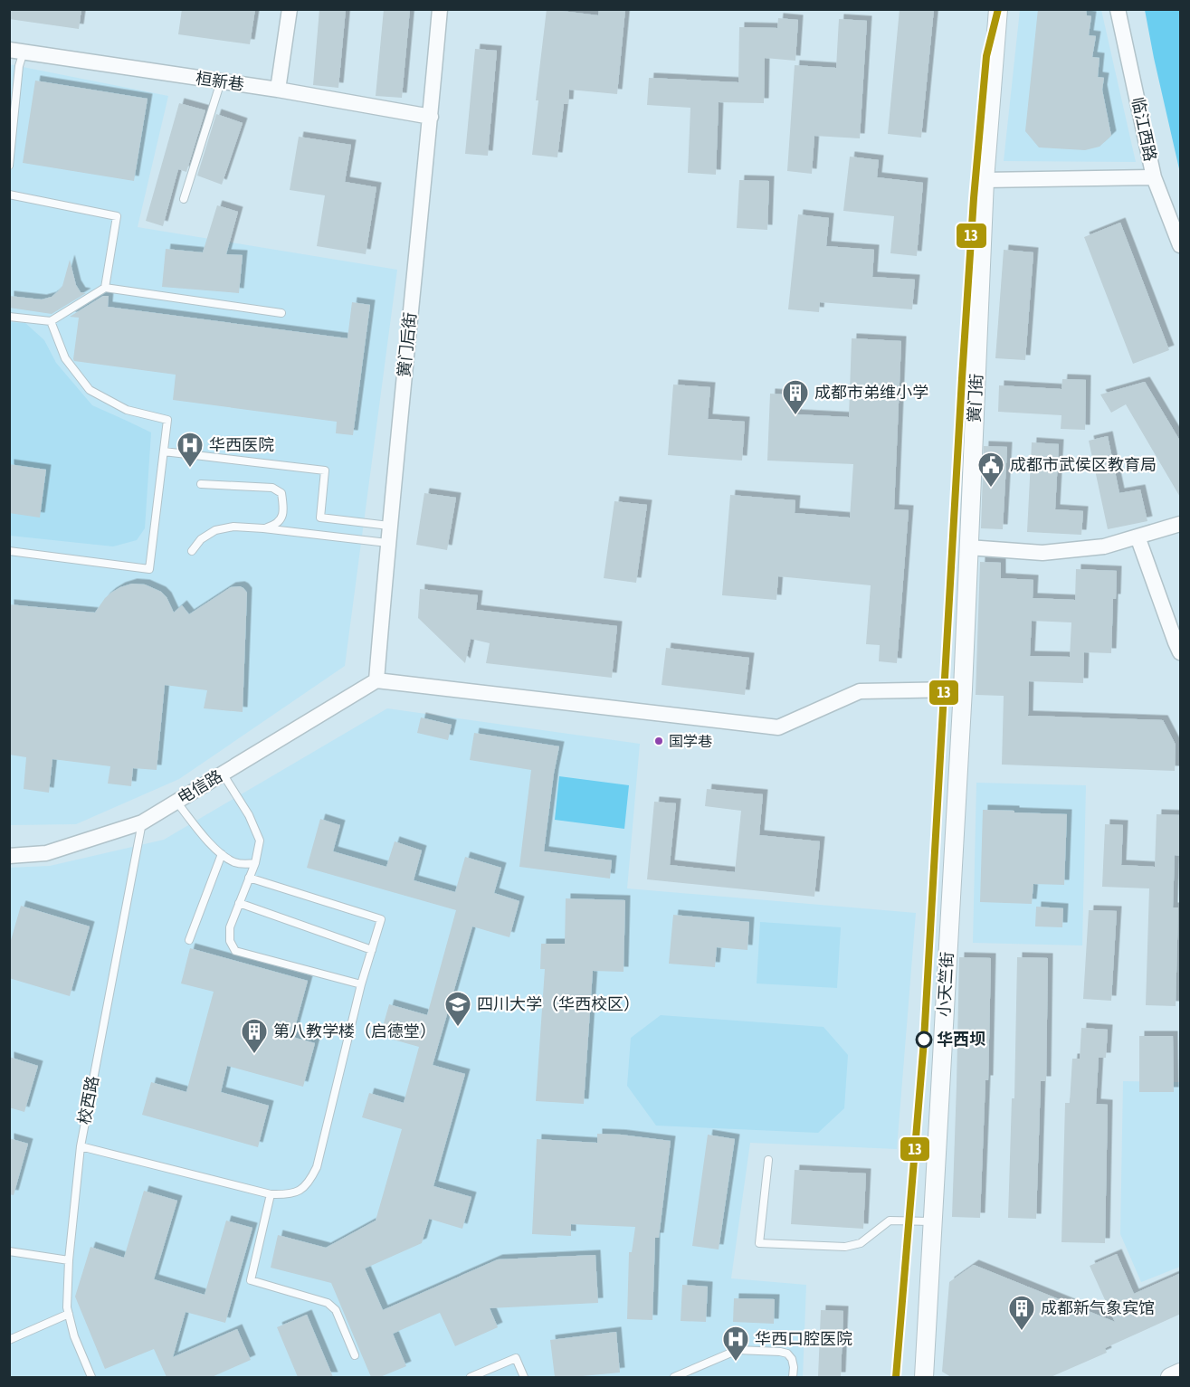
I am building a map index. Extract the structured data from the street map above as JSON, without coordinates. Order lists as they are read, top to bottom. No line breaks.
{"streets":{"street":["桓新巷","临江西路","黉门后街","黉门街","电信路","小天竺街"],"lane":["校西路"]},"crossings":[["桓新巷","黉门后街"],["黉门后街","电信路"],["黉门街","小天竺街"],["电信路","校西路"]],"places":{"building":["成都市弟维小学","第八教学楼（启德堂）","成都新气象宾馆"],"hospital":["华西医院","华西口腔医院"],"public building":["成都市武侯区教育局"],"other":["国学巷","华西坝"],"school or university":["四川大学（华西校区）"]},"lines":["transit line 13"]}
